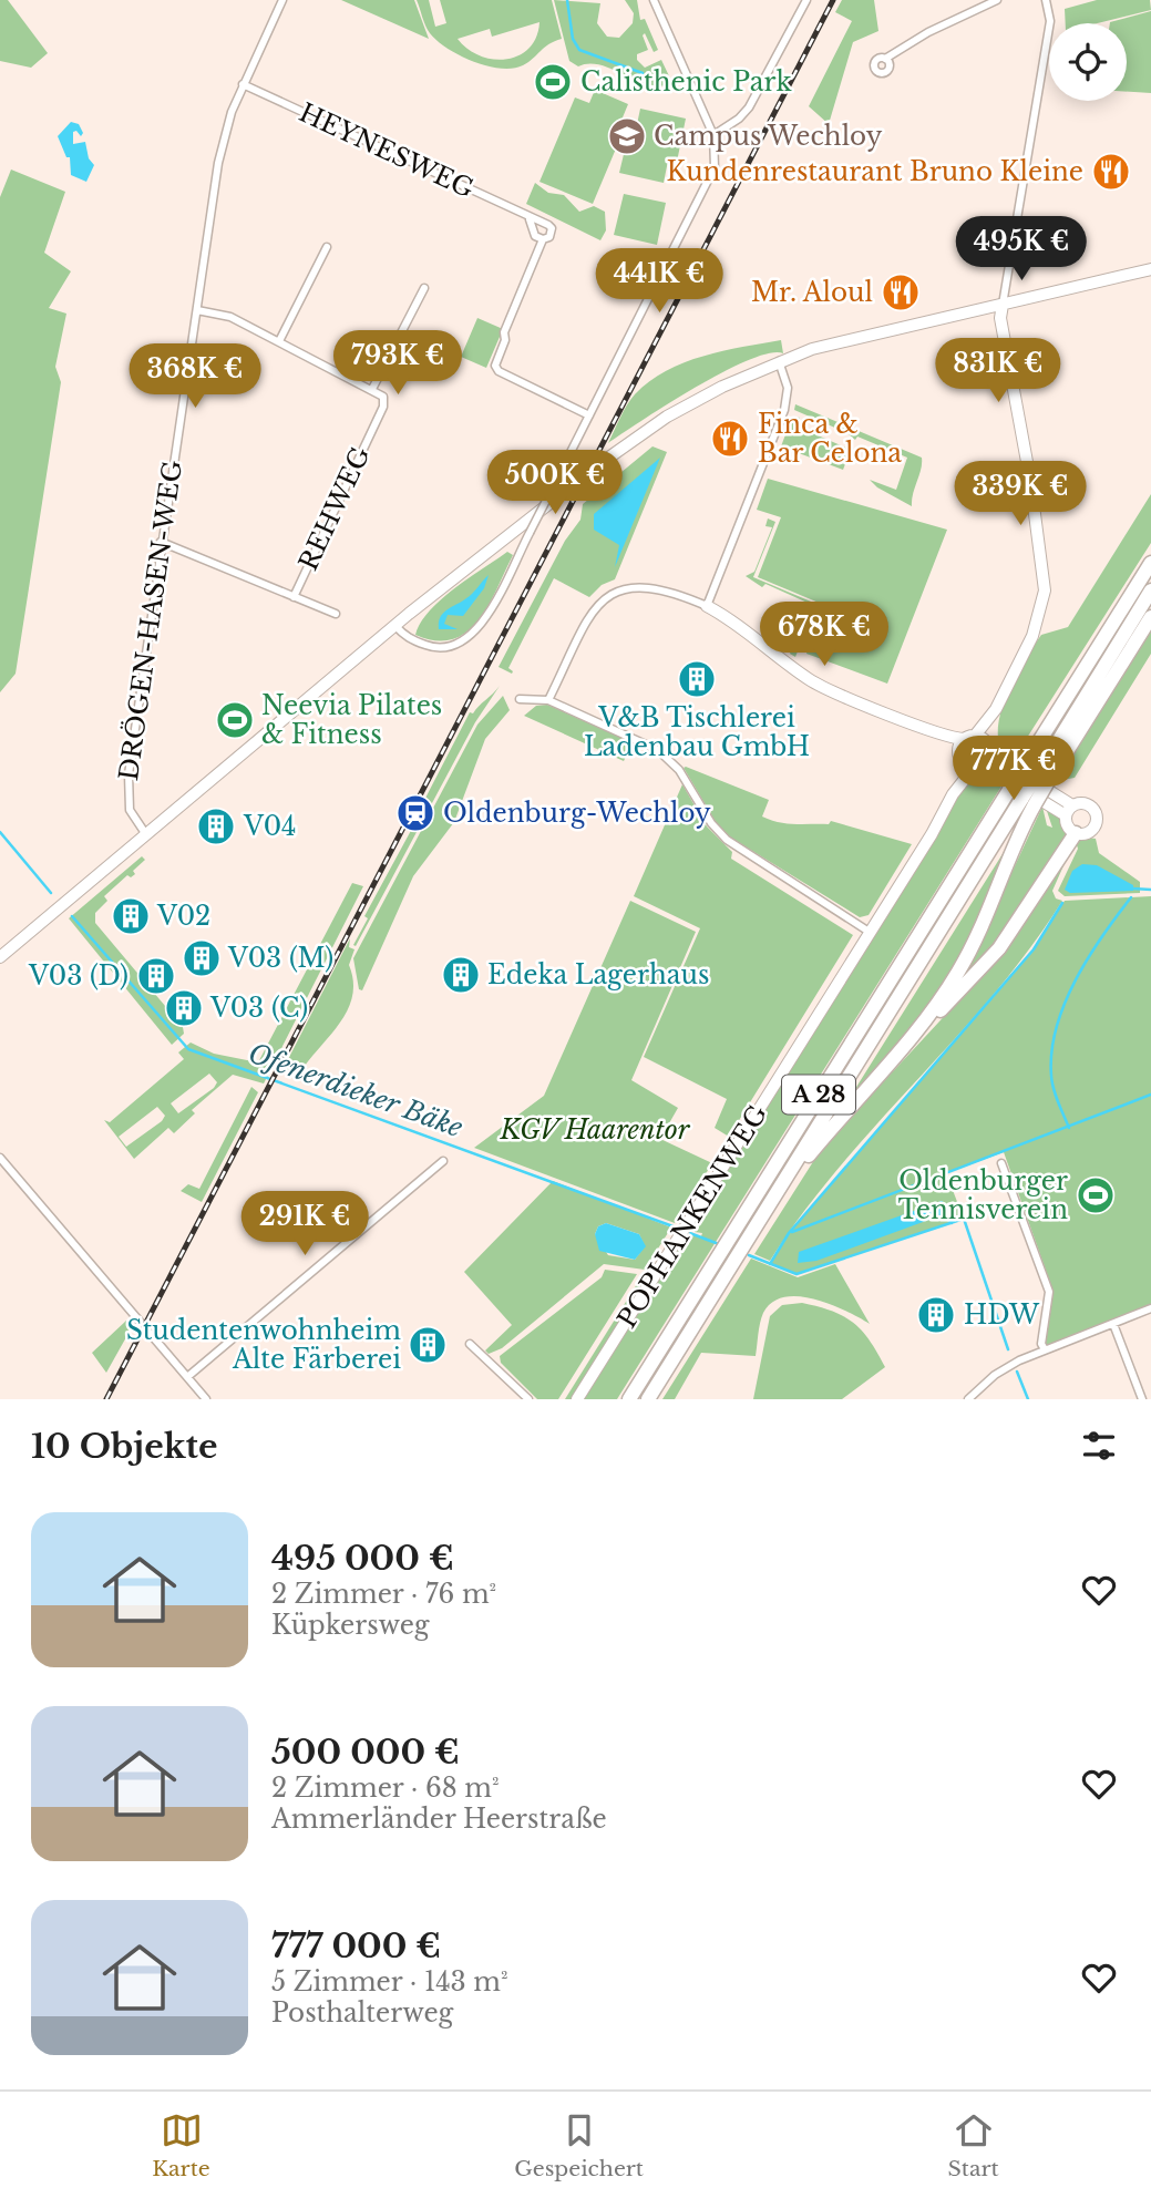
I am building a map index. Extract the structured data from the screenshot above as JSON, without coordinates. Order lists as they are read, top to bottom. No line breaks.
{"streets":{"highway":["A 28"],"street":["HEYNESWEG","REHWEG","DRÖGEN-HASEN-WEG","POPHANKENWEG"]},"crossings":[["HEYNESWEG","DRÖGEN-HASEN-WEG"]],"water":["Ofenerdieker Bäke"],"parks":["KGV Haarentor"],"places":{"sports":["Calisthenic Park","Neevia Pilates & Fitness","Oldenburger Tennisverein"],"school or university":["Campus Wechloy"],"restaurant":["Kundenrestaurant Bruno Kleine","Mr. Aloul","Finca & Bar Celona"],"building":["V&B Tischlerei Ladenbau GmbH","V04","V02","V03 (M)","Edeka Lagerhaus","V03 (D)","V03 (C)","HDW","Studentenwohnheim Alte Färberei"],"station":["Oldenburg-Wechloy"]},"page":{"price":["495K €","441K €","793K €","831K €","368K €","500K €","339K €","678K €","777K €","291K €"],"heading":"10 Objekte","list":[{"name":"495 000 €","note":"2 Zimmer · 76 m² · Küpkersweg"},{"name":"500 000 €","note":"2 Zimmer · 68 m² · Ammerländer Heerstraße"},{"name":"777 000 €","note":"5 Zimmer · 143 m² · Posthalterweg"}],"tabs":["Karte","Gespeichert","Start"]}}
